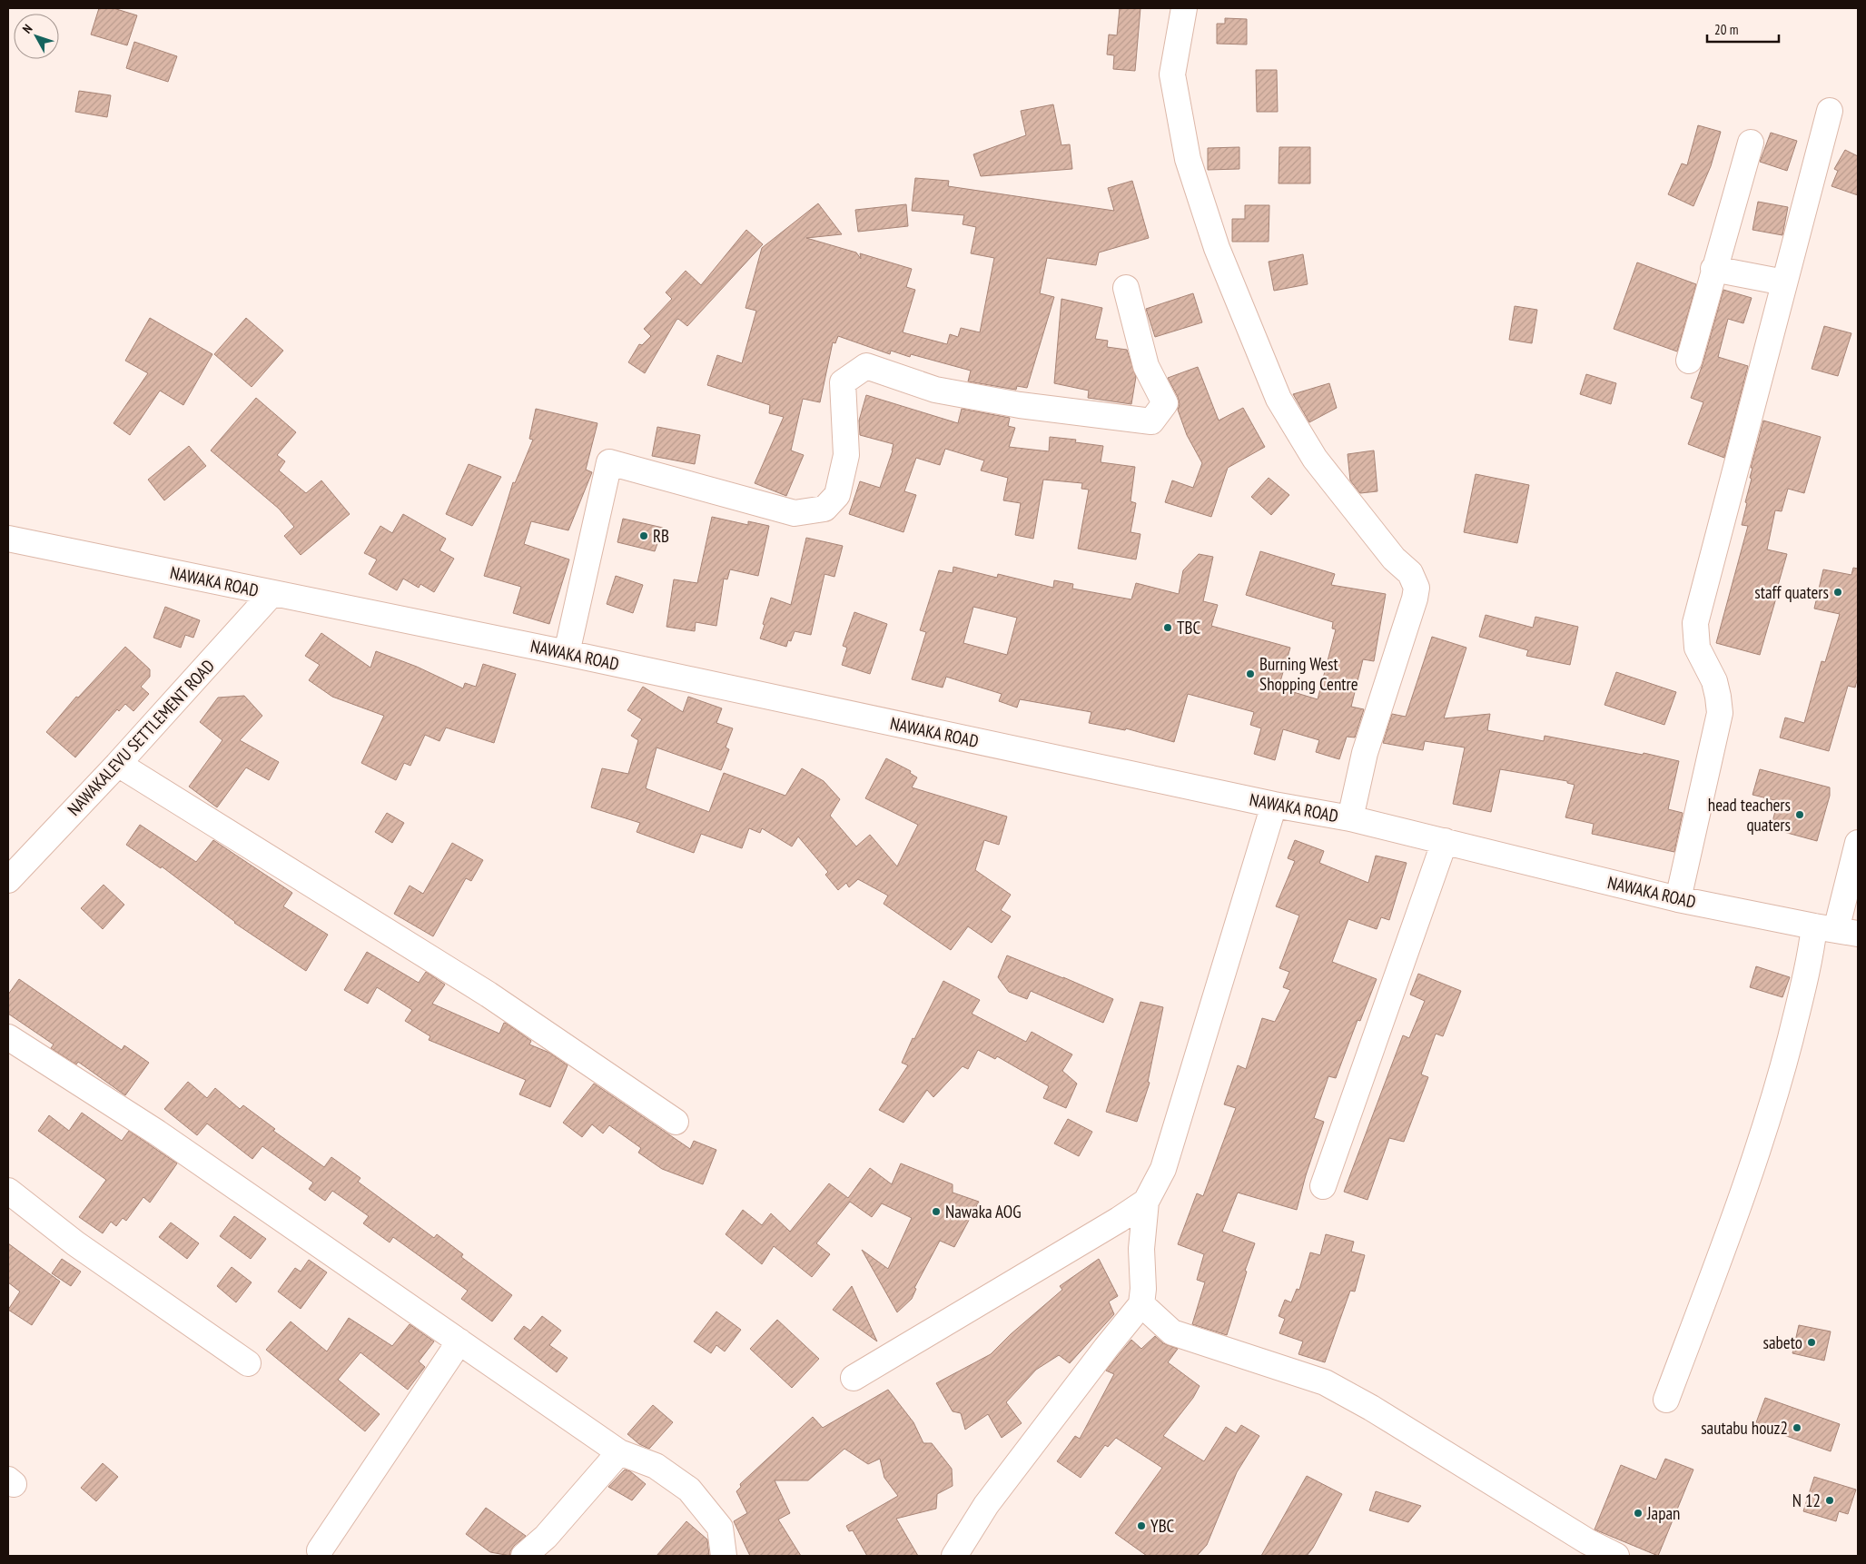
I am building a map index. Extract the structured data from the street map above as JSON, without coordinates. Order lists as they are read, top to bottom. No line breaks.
{"streets":{"street":["NAWAKA ROAD","NAWAKALEVU SETTLEMENT ROAD"]},"crossings":[["NAWAKA ROAD","NAWAKALEVU SETTLEMENT ROAD"]],"places":["RB","staff quaters","TBC","Burning West Shopping Centre","head teachers quaters","Nawaka AOG","sabeto","sautabu houz2","N 12","Japan","YBC"],"scale_bar":"20 m","north":"top left"}
